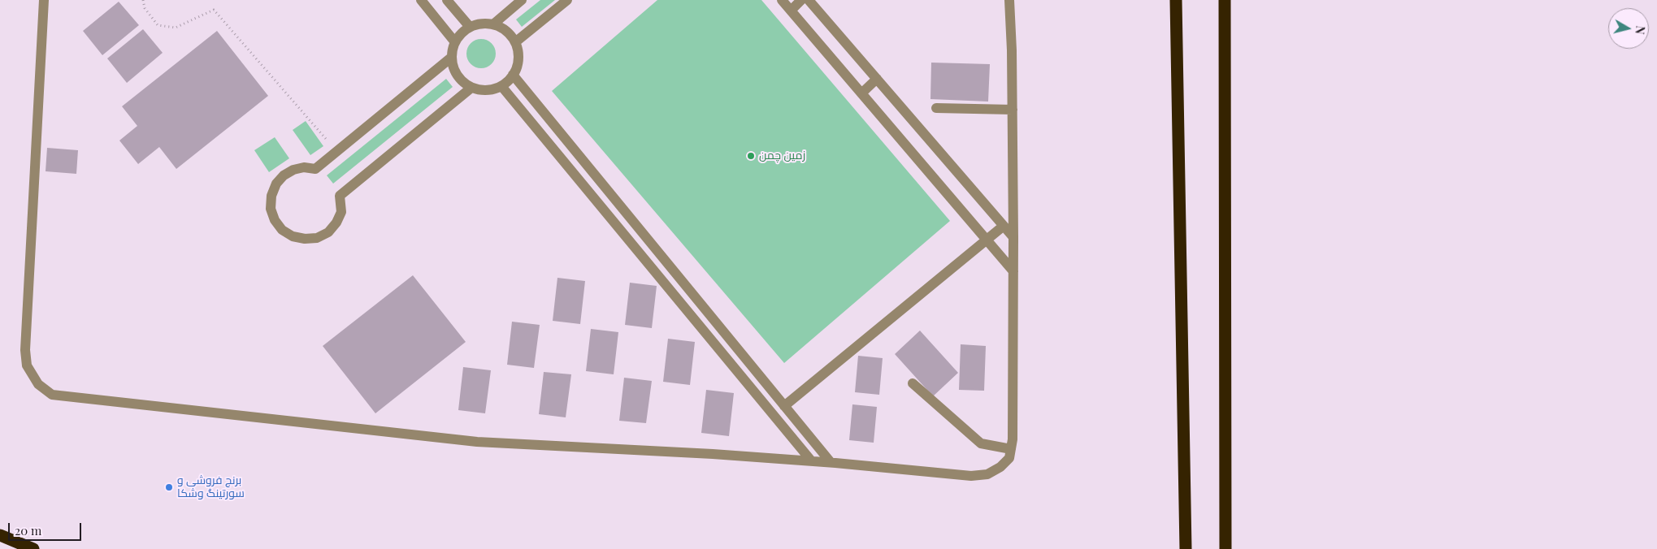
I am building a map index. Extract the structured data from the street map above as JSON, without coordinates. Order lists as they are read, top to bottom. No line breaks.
{"places":["زمین چمن","برنج فروشی و سورتینگ وشکا"],"scale_bar":"20 m","north":"right"}
